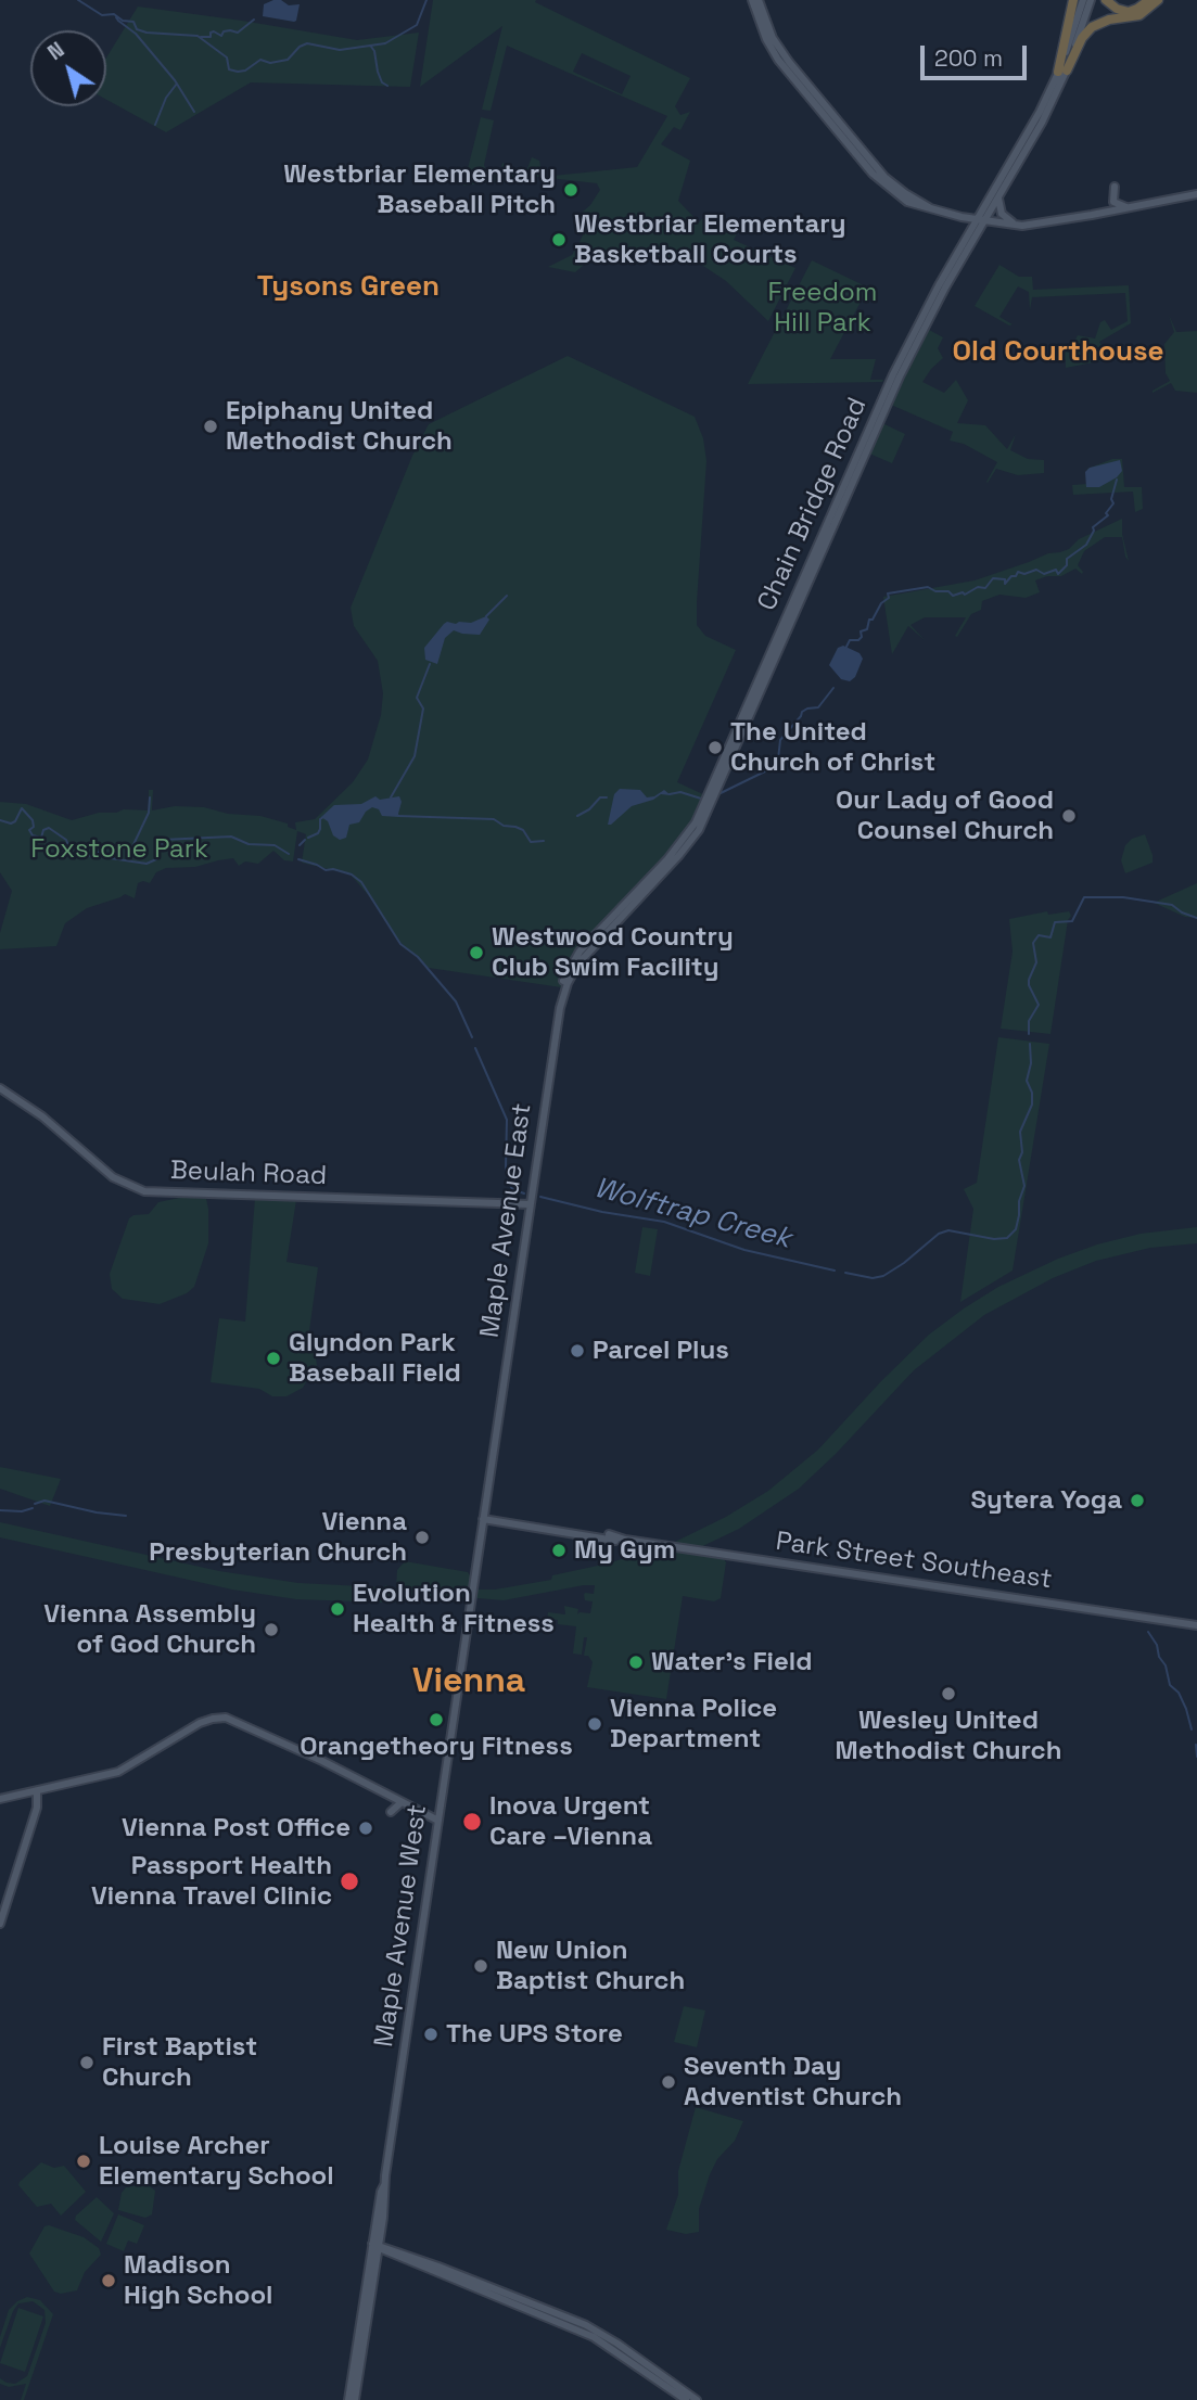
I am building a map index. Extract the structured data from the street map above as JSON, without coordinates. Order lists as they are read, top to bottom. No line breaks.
{"streets":{"main road":["Chain Bridge Road","Beulah Road","Maple Avenue East","Park Street Southeast","Maple Avenue West"]},"crossings":[["Chain Bridge Road","Maple Avenue East"],["Beulah Road","Maple Avenue East"],["Maple Avenue East","Park Street Southeast"],["Maple Avenue East","Maple Avenue West"]],"districts":["Tysons Green","Old Courthouse","Vienna"],"water":["Wolftrap Creek"],"parks":["Freedom Hill Park","Foxstone Park"],"places":["Westbriar Elementary Baseball Pitch","Westbriar Elementary Basketball Courts","Epiphany United Methodist Church","The United Church of Christ","Our Lady of Good Counsel Church","Westwood Country Club Swim Facility","Parcel Plus","Glyndon Park Baseball Field","Sytera Yoga","Vienna Presbyterian Church","My Gym","Evolution Health & Fitness","Vienna Assembly of God Church","Water's Field","Wesley United Methodist Church","Orangetheory Fitness","Vienna Police Department","Inova Urgent Care –Vienna","Vienna Post Office","Passport Health Vienna Travel Clinic","New Union Baptist Church","The UPS Store","First Baptist Church","Seventh Day Adventist Church","Louise Archer Elementary School","Madison High School"],"scale_bar":"200 m","north":"top left"}
